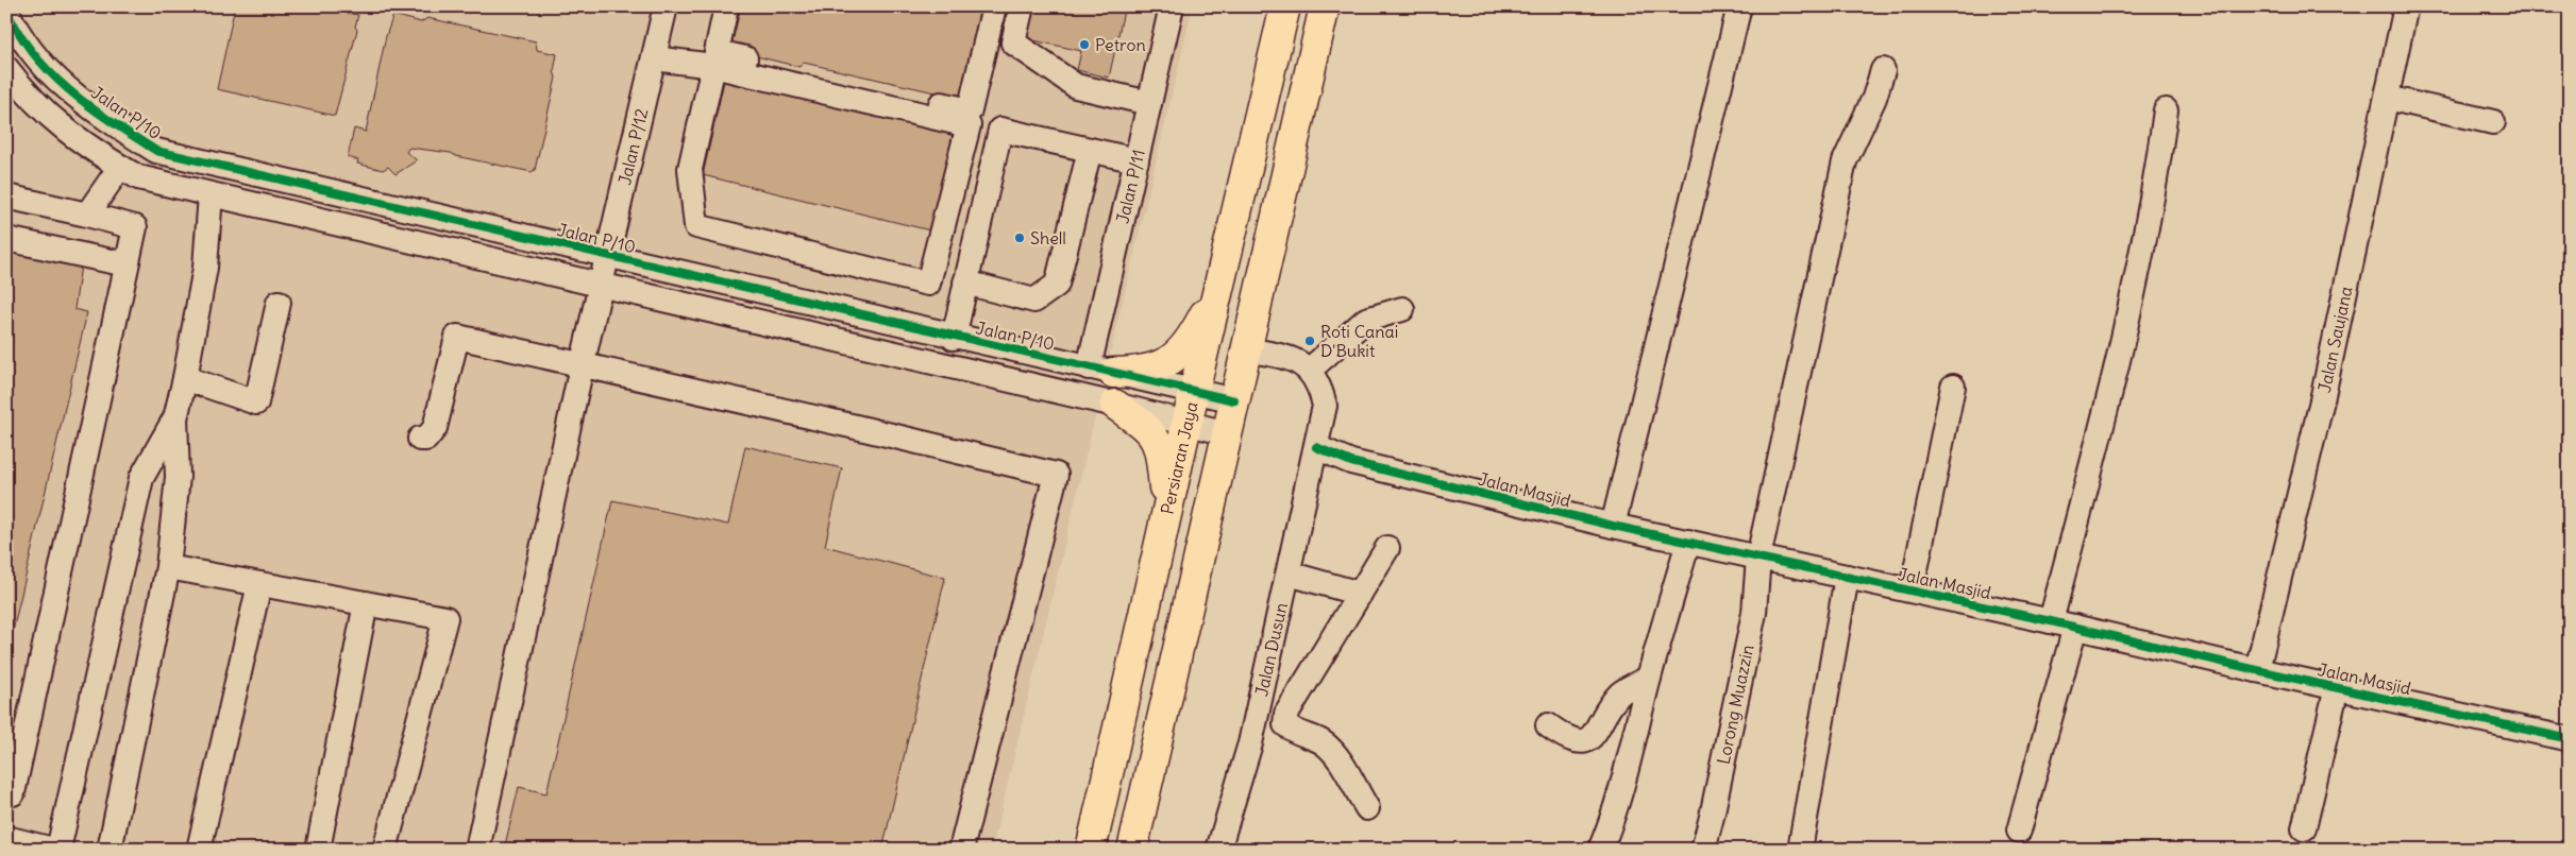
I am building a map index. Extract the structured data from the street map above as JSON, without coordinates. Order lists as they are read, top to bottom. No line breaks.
{"streets":{"main road":["Persiaran Jaya"],"street":["Jalan P/10","Jalan P/12","Jalan P/11","Jalan Saujana","Jalan Masjid","Jalan Dusun","Lorong Muazzin"]},"crossings":[["Jalan P/10","Jalan P/12"],["Jalan P/10","Jalan P/11"],["Jalan P/10","Persiaran Jaya"],["Jalan Saujana","Jalan Masjid"],["Jalan Masjid","Jalan Dusun"],["Jalan Masjid","Lorong Muazzin"]],"places":["Petron","Shell","Roti Canai D'Bukit"]}
